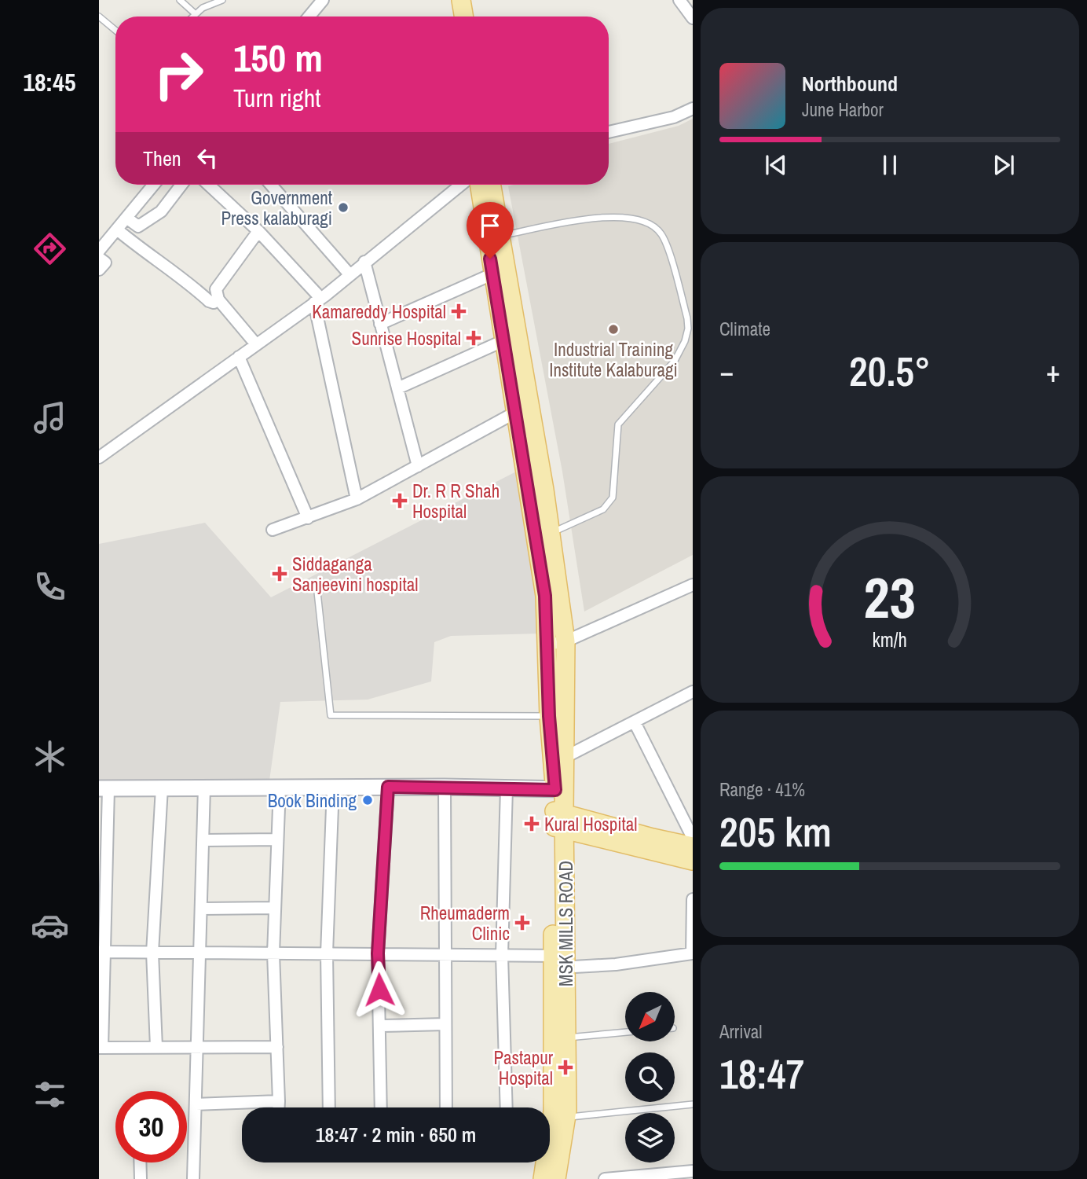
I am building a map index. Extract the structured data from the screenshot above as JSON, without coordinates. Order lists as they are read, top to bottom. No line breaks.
{"streets":{"main road":["MSK MILLS ROAD"]},"places":{"other":["Government Press kalaburagi","Industrial Training Institute Kalaburagi","Book Binding"],"health":["Kamareddy Hospital","Sunrise Hospital","Dr. R R Shah Hospital","Siddaganga Sanjeevini hospital","Kural Hospital","Rheumaderm Clinic","Pastapur Hospital"]},"north":"bottom left","page":{"tabs":"18:45","turn":["150 m","Turn right"],"song":["Northbound","June Harbor"],"then":"Then","tile":["Climate",["Range · 41%","205 km"],["Arrival","18:47"]],"heat":["−","20.5°","+"],"limit":"30","trip":"18:47 · 2 min · 650 m","gauge":["23","km/h"]}}
